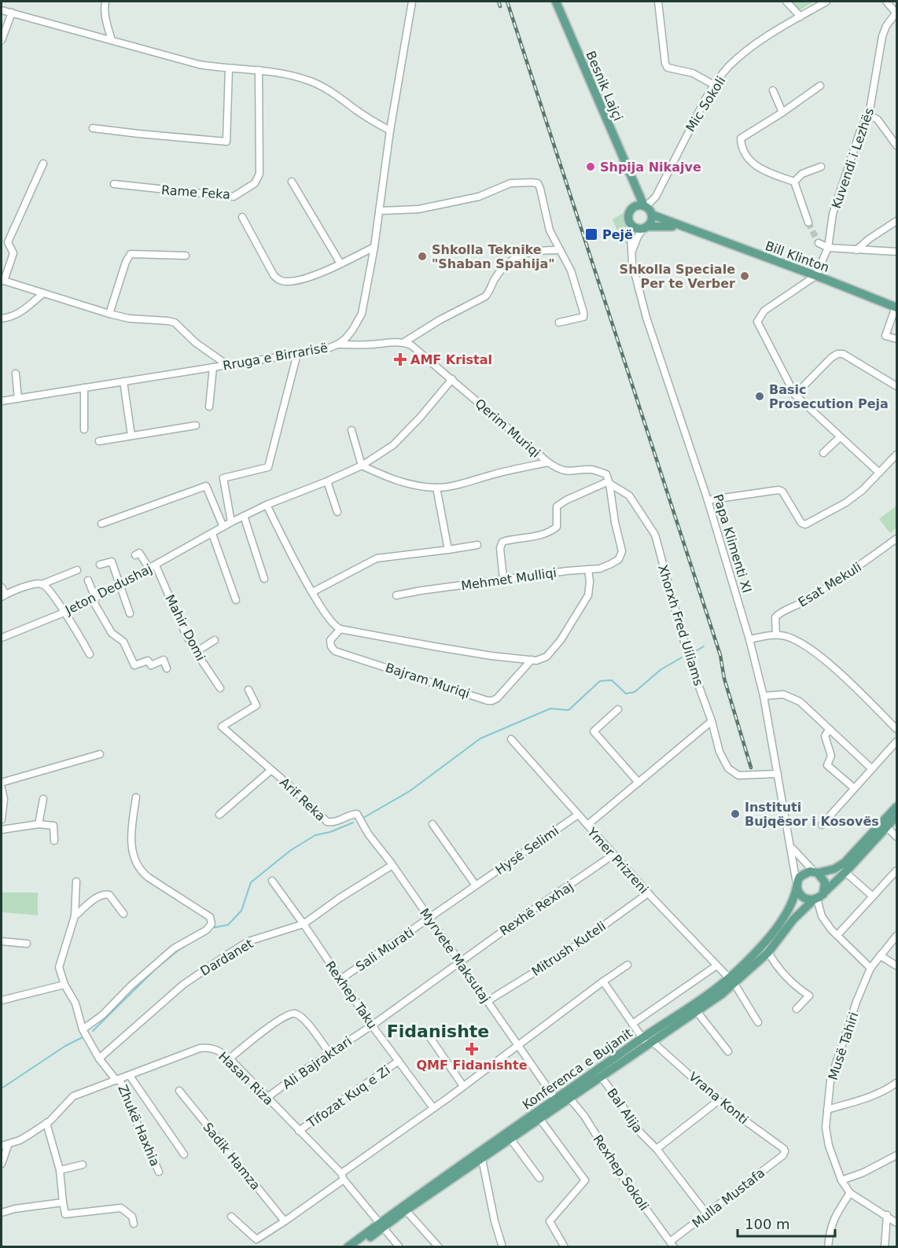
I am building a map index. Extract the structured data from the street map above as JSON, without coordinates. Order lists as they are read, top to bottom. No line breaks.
{"streets":{"main road":["Besnik Lajçi","Bill Klinton","Papa Klimenti XI","Konferenca e Bujanit"],"street":["Mic Sokoli","Kuvendi i Lezhës","Rame Feka","Rruga e Birrarisë","Qerim Muriqi","Mehmet Mulliqi","Esat Mekuli","Jeton Dedushaj","Xhorxh Fred Uiliams","Mahir Domi","Bajram Muriqi","Arif Reka","Hysë Selimi","Ymer Prizreni","Rexhë Rexhaj","Mitrush Kuteli","Sali Murati","Myrvete Maksutaj","Dardanet","Rexhep Taku","Musë Tahiri","Ali Bajraktari","Hasan Riza","Tifozat Kuq e Zi","Vrana Konti","Bal Alija","Zhukë Haxhia","Sadik Hamza","Rexhep Sokoli","Mulla Mustafa"]},"crossings":[["Besnik Lajçi","Mic Sokoli"],["Besnik Lajçi","Bill Klinton"],["Besnik Lajçi","Papa Klimenti XI"],["Mic Sokoli","Bill Klinton"],["Mic Sokoli","Papa Klimenti XI"],["Kuvendi i Lezhës","Bill Klinton"],["Bill Klinton","Papa Klimenti XI"],["Qerim Muriqi","Mehmet Mulliqi"],["Qerim Muriqi","Jeton Dedushaj"],["Qerim Muriqi","Xhorxh Fred Uiliams"],["Papa Klimenti XI","Xhorxh Fred Uiliams"],["Papa Klimenti XI","Konferenca e Bujanit"],["Mehmet Mulliqi","Xhorxh Fred Uiliams"],["Mehmet Mulliqi","Bajram Muriqi"],["Jeton Dedushaj","Mahir Domi"],["Arif Reka","Myrvete Maksutaj"],["Arif Reka","Dardanet"],["Hysë Selimi","Ymer Prizreni"],["Hysë Selimi","Sali Murati"],["Hysë Selimi","Myrvete Maksutaj"],["Ymer Prizreni","Rexhë Rexhaj"],["Ymer Prizreni","Mitrush Kuteli"],["Ymer Prizreni","Konferenca e Bujanit"],["Rexhë Rexhaj","Myrvete Maksutaj"],["Rexhë Rexhaj","Ali Bajraktari"],["Mitrush Kuteli","Myrvete Maksutaj"],["Sali Murati","Myrvete Maksutaj"],["Sali Murati","Rexhep Taku"],["Myrvete Maksutaj","Dardanet"],["Myrvete Maksutaj","Ali Bajraktari"],["Myrvete Maksutaj","Konferenca e Bujanit"],["Dardanet","Rexhep Taku"],["Dardanet","Zhukë Haxhia"],["Rexhep Taku","Ali Bajraktari"],["Rexhep Taku","Tifozat Kuq e Zi"],["Ali Bajraktari","Hasan Riza"],["Konferenca e Bujanit","Hasan Riza"],["Konferenca e Bujanit","Vrana Konti"],["Konferenca e Bujanit","Bal Alija"],["Konferenca e Bujanit","Rexhep Sokoli"],["Hasan Riza","Tifozat Kuq e Zi"],["Hasan Riza","Zhukë Haxhia"],["Vrana Konti","Mulla Mustafa"],["Bal Alija","Mulla Mustafa"],["Rexhep Sokoli","Mulla Mustafa"]],"districts":["Fidanishte"],"places":{"other":["Shpija Nikajve","Shkolla Teknike \"Shaban Spahija\"","Shkolla Speciale Per te Verber","Basic Prosecution Peja","Instituti Bujqësor i Kosovës"],"transit":["Pejë"],"health":["AMF Kristal","QMF Fidanishte"]},"scale_bar":"100 m"}
